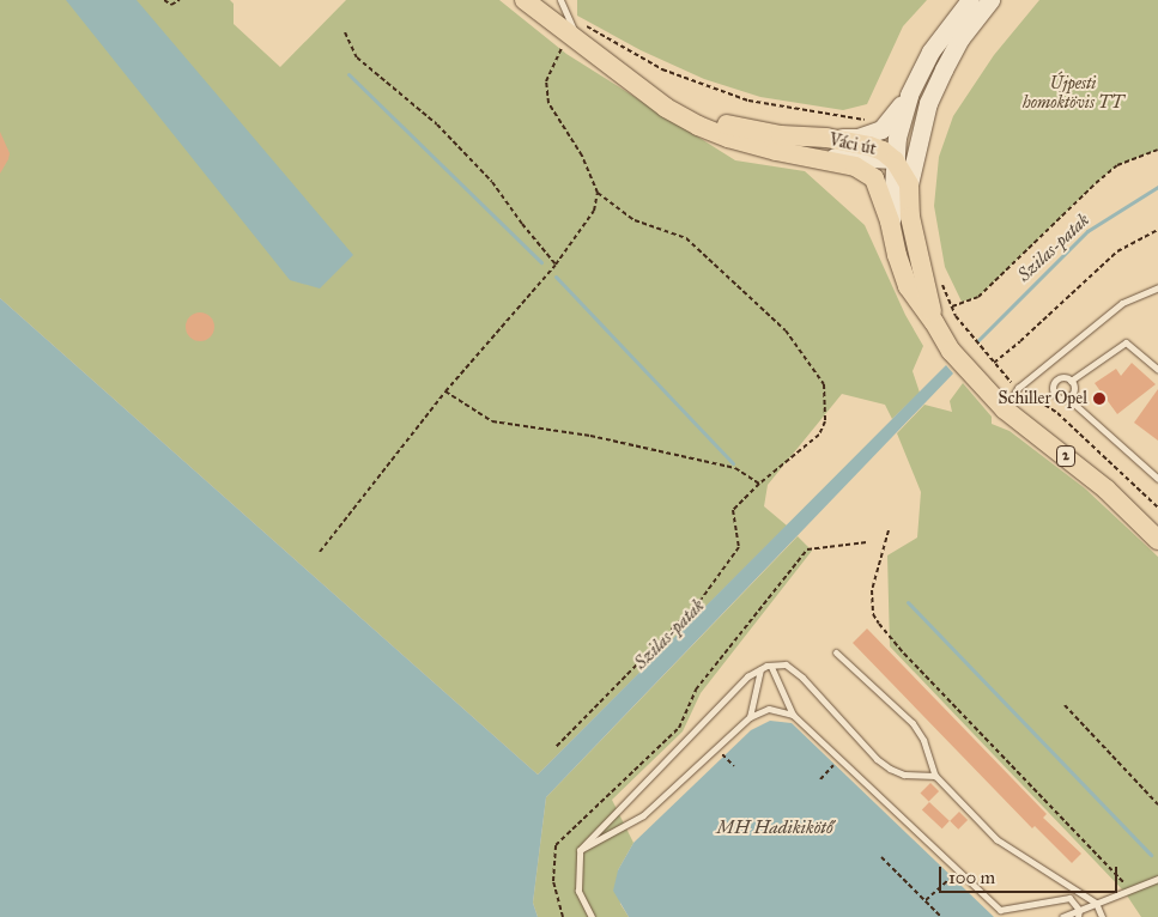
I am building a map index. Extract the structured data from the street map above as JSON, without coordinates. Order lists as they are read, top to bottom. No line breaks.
{"streets":{"main road":["Váci út","2"]},"water":["Szilas-patak","MH Hadikikötő"],"parks":["Újpesti homoktövis TT"],"places":["Schiller Opel"],"scale_bar":"100 m"}
